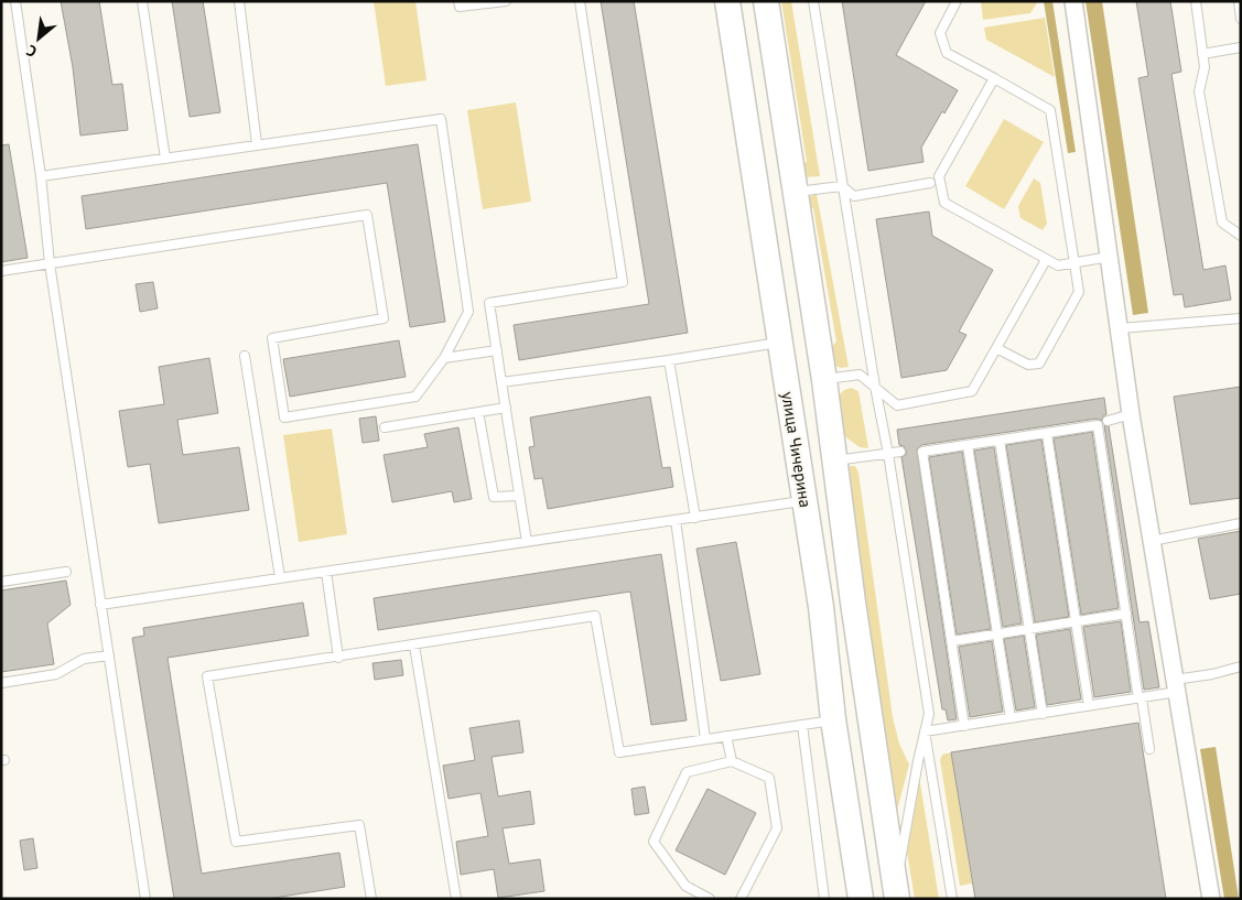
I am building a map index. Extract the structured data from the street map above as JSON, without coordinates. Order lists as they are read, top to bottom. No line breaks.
{"streets":{"main road":["улица Чичерина"]},"north":"bottom left"}
